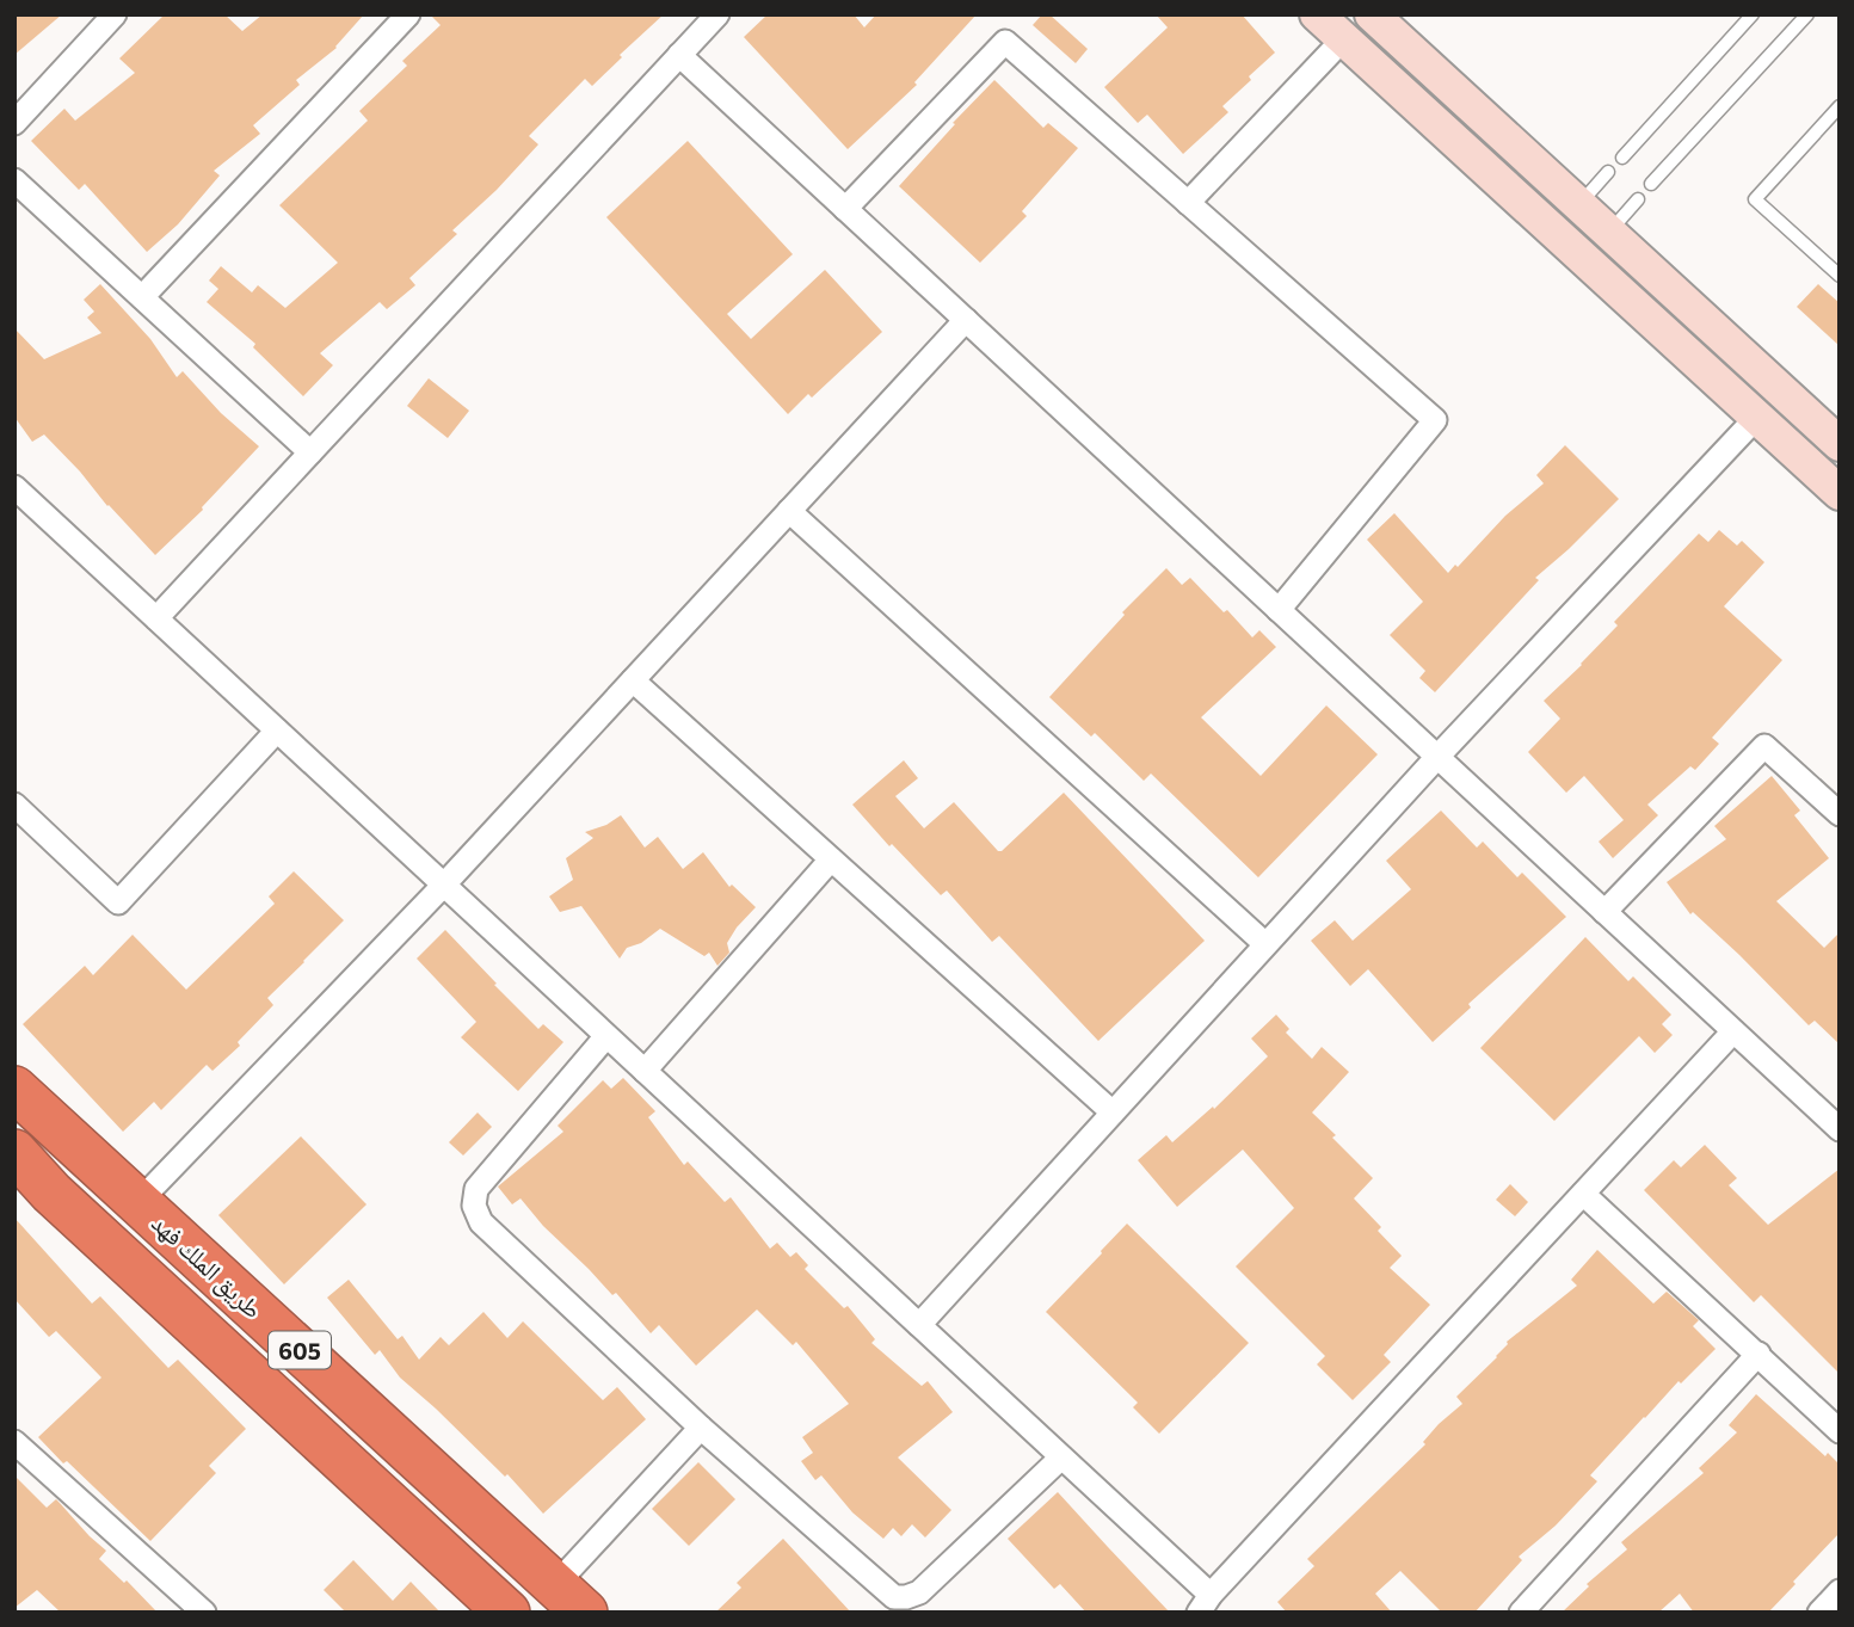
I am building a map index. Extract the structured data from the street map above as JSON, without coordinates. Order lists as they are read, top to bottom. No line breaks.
{"streets":{"highway":["طريق الملك فهد","605"]}}
